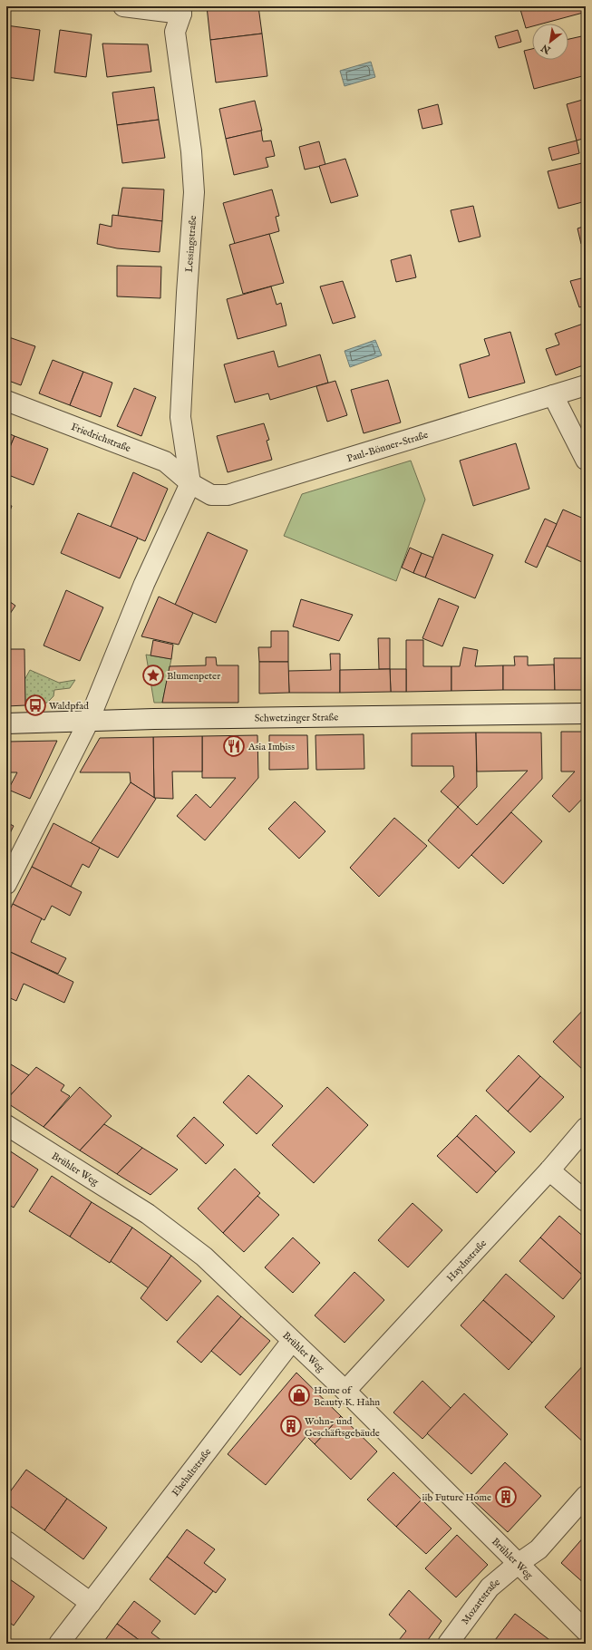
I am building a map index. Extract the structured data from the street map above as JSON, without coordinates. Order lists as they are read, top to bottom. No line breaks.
{"streets":{"street":["Lessingstraße","Friedrichstraße","Paul-Bönner-Straße","Schwetzinger Straße","Brühler Weg","Haydnstraße","Ehehaltstraße","Mozartstraße"]},"crossings":[["Lessingstraße","Friedrichstraße"],["Lessingstraße","Paul-Bönner-Straße"],["Friedrichstraße","Paul-Bönner-Straße"],["Brühler Weg","Haydnstraße"],["Brühler Weg","Ehehaltstraße"],["Brühler Weg","Mozartstraße"]],"places":{"place":["Blumenpeter"],"bus stop":["Waldpfad"],"restaurant":["Asia Imbiss"],"shop":["Home of Beauty K. Hahn"],"building":["Wohn- und Geschäftsgebäude","iib Future Home"]},"north":"bottom left"}
